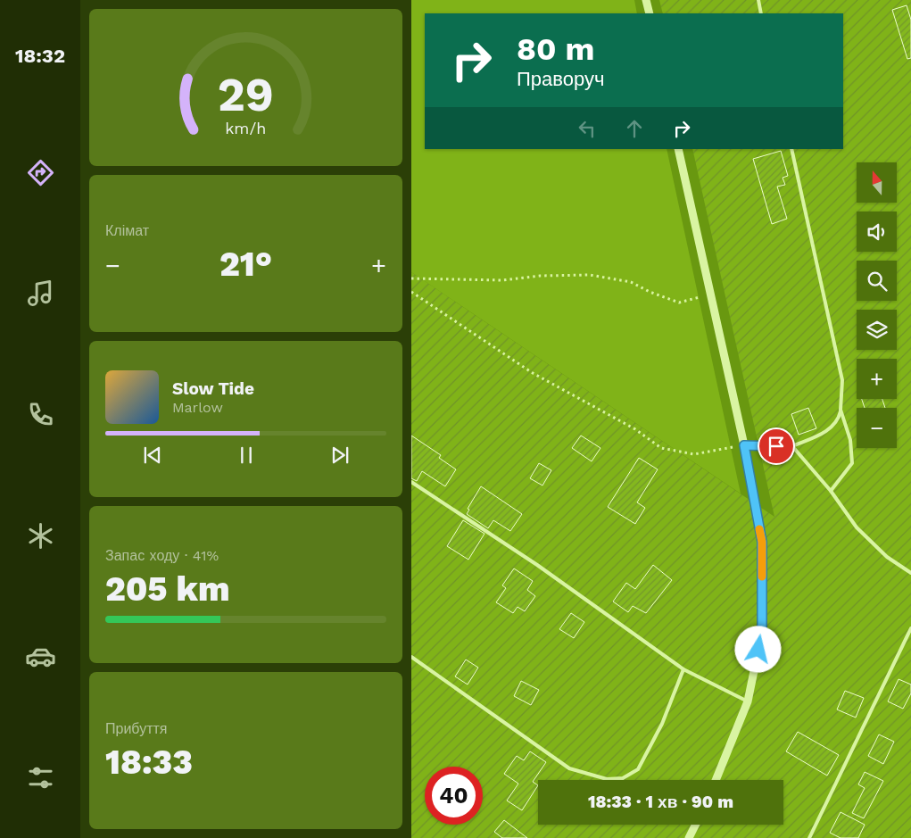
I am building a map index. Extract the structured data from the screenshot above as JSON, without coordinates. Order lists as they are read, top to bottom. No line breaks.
{"north":"top","page":{"tabs":"18:32","turn":["80 m","Праворуч"],"map_buttons":["+","−"],"tile":["Клімат",["Запас ходу · 41%","205 km"],["Прибуття","18:33"]],"heat":["−","21°","+"],"song":["Slow Tide","Marlow"],"limit":"40","trip":"18:33 · 1 хв · 90 m","gauge":["29","km/h"]}}
